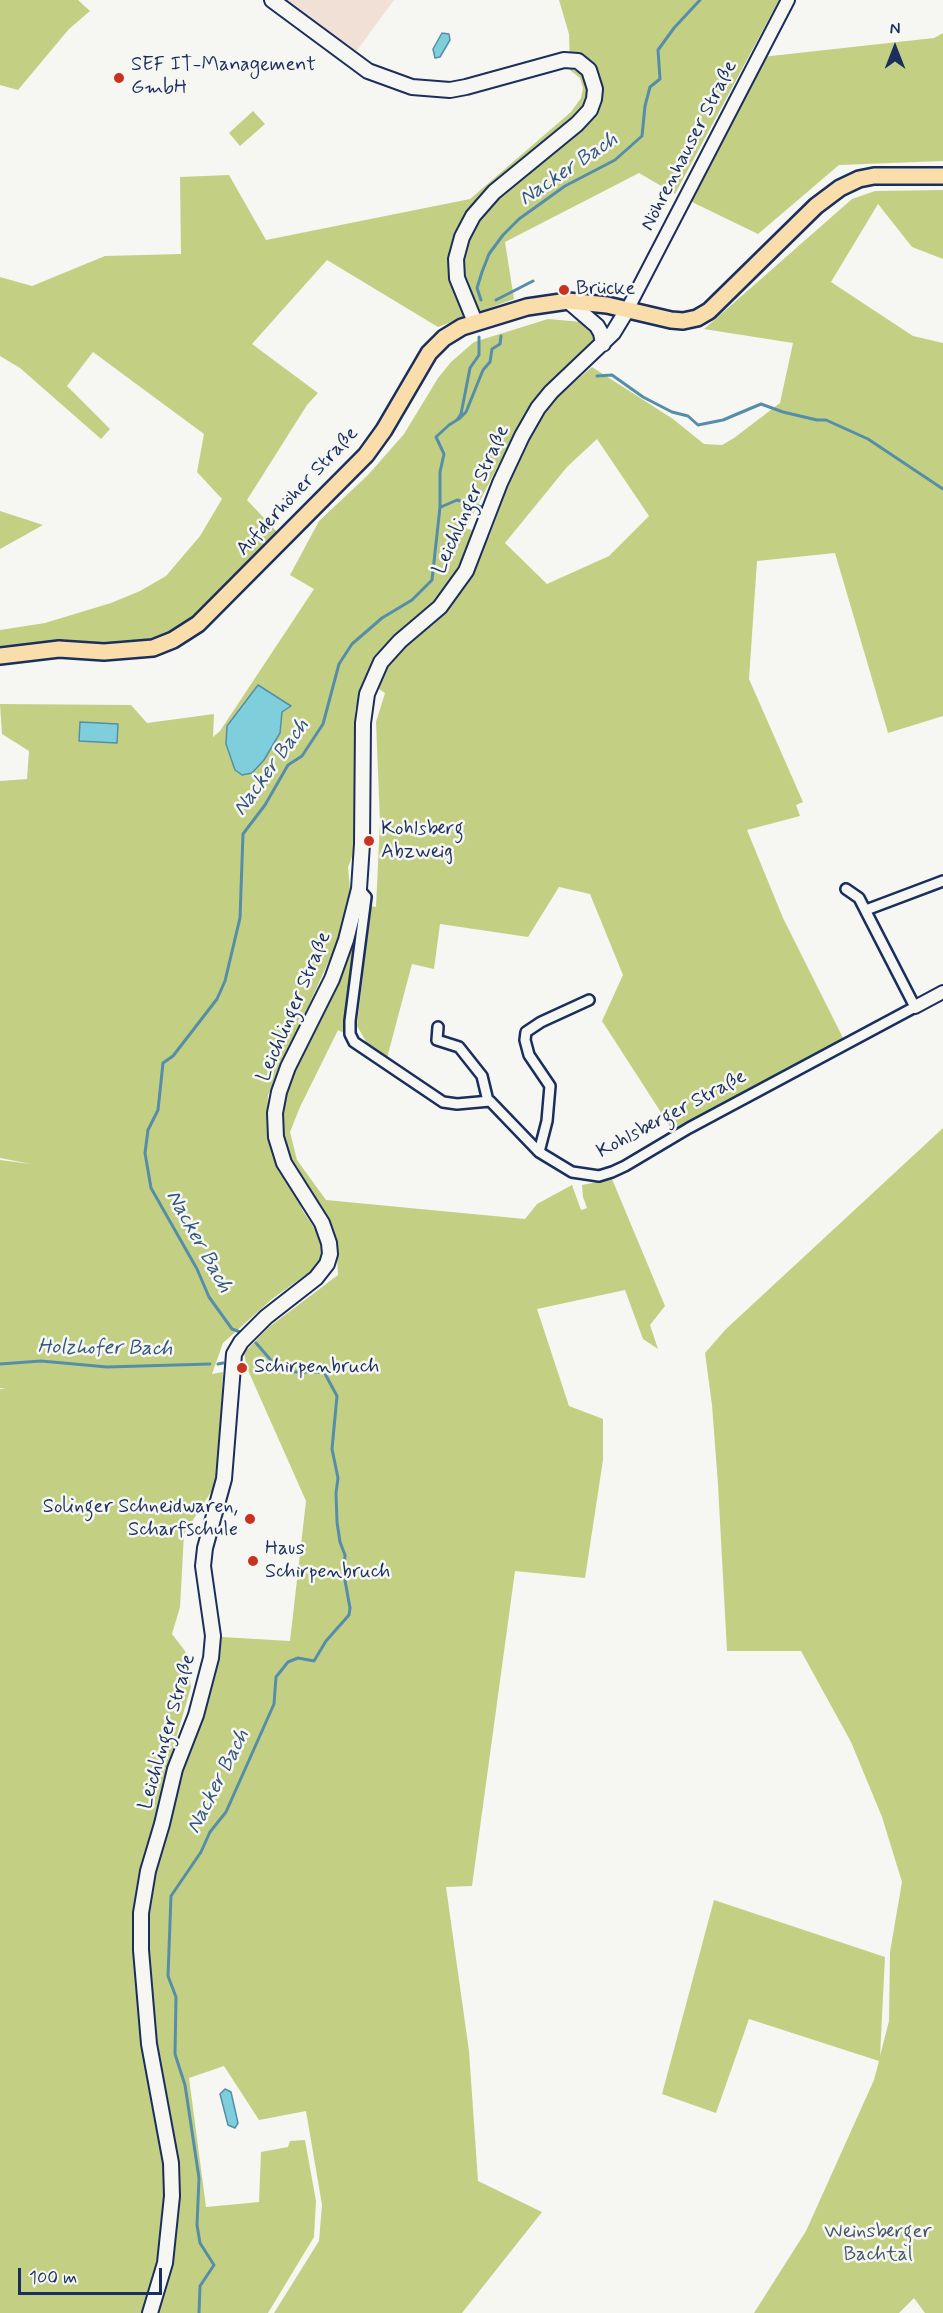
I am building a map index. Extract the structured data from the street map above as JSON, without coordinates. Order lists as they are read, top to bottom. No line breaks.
{"streets":{"main road":["Aufderhöher Straße","Leichlinger Straße"],"street":["Nöhrenhauser Straße","Kohlsberger Straße"]},"crossings":[["Nöhrenhauser Straße","Aufderhöher Straße"],["Nöhrenhauser Straße","Leichlinger Straße"],["Aufderhöher Straße","Leichlinger Straße"]],"water":["Nacker Bach","Holzhofer Bach"],"parks":["Weinsberger Bachtal"],"places":["SEF IT-Management GmbH","Brücke","Kohlsberg Abzweig","Schirpenbruch","Solinger Schneidwaren, Scharfschule","Haus Schirpenbruch"],"scale_bar":"100 m","north":"top"}
